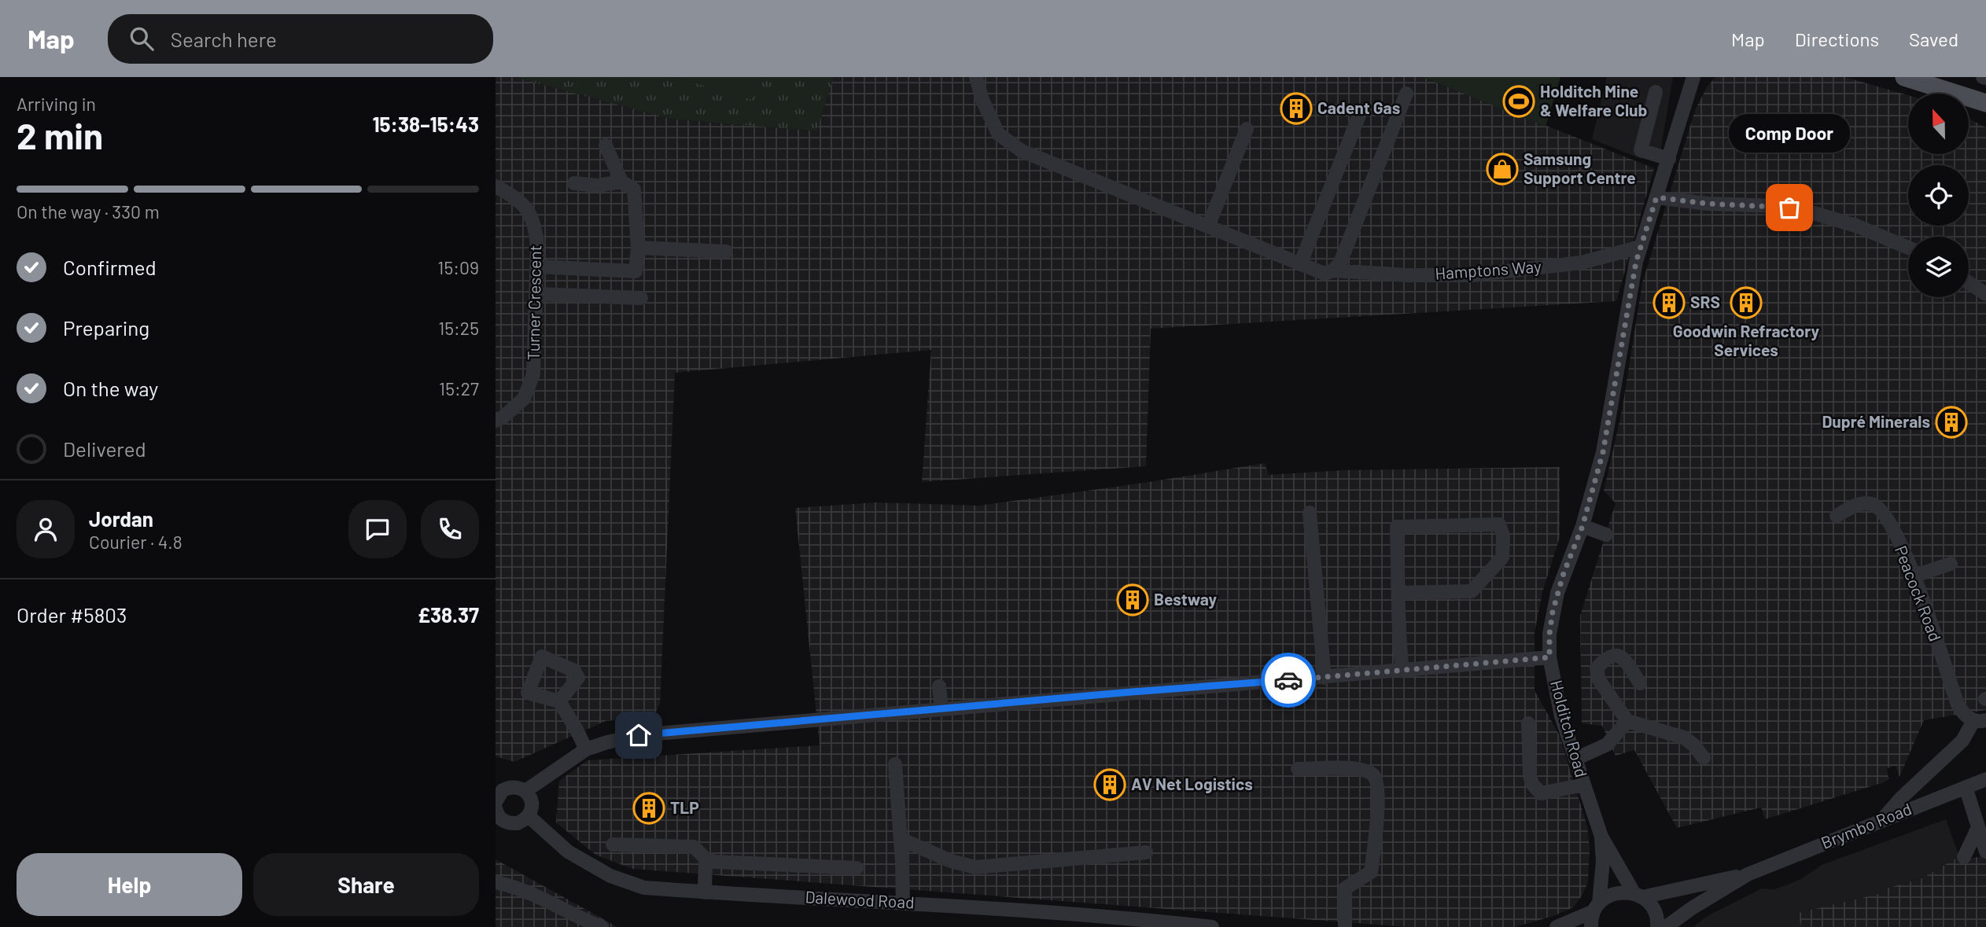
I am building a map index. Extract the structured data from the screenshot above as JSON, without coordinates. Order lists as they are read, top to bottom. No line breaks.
{"streets":{"street":["Hamptons Way","Turner Crescent","Peacock Road","Holditch Road","Brymbo Road","Dalewood Road"]},"crossings":[["Hamptons Way","Holditch Road"],["Holditch Road","Brymbo Road"]],"places":{"sports":["Holditch Mine & Welfare Club"],"building":["Cadent Gas","SRS","Goodwin Refractory Services","Dupré Minerals","Bestway","AV Net Logistics","TLP"],"shop":["Samsung Support Centre"],"other":["Comp Door"]},"north":"top","page":{"header":"Map","search":"Search here","nav":["Map","Directions","Saved"],"heading":["2 min","Arriving in","15:38–15:43"],"panel":["Jordan","Courier · 4.8","Order #5803","£38.37"],"bubble":"Comp Door","bar":"On the way · 330 m","list":[["Confirmed","15:09"],["Preparing","15:25"],["On the way","15:27"],"Delivered"],"buttons":["Help","Share"]}}
